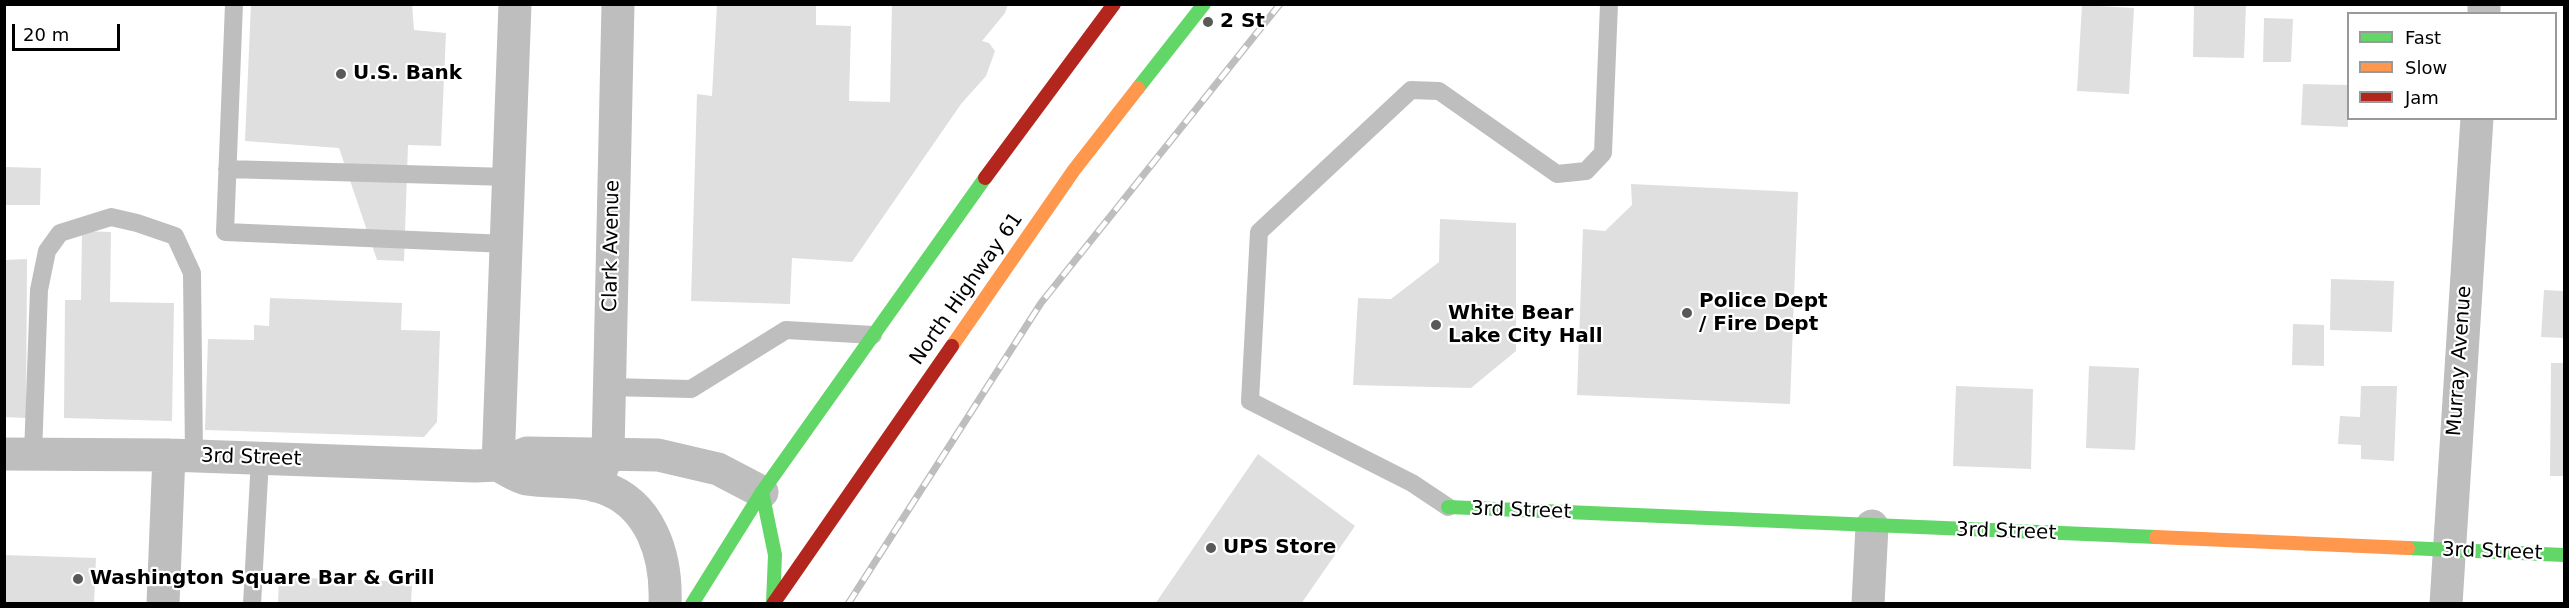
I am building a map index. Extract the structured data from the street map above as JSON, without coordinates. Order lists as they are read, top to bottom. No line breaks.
{"streets":{"main road":["North Highway 61","3rd Street"],"street":["Clark Avenue","Murray Avenue"]},"crossings":[["Clark Avenue","3rd Street"],["Murray Avenue","3rd Street"]],"places":["2 St","U.S. Bank","Police Dept / Fire Dept","White Bear Lake City Hall","UPS Store","Washington Square Bar & Grill"],"legend":["Fast","Slow","Jam"],"scale_bar":"20 m"}
